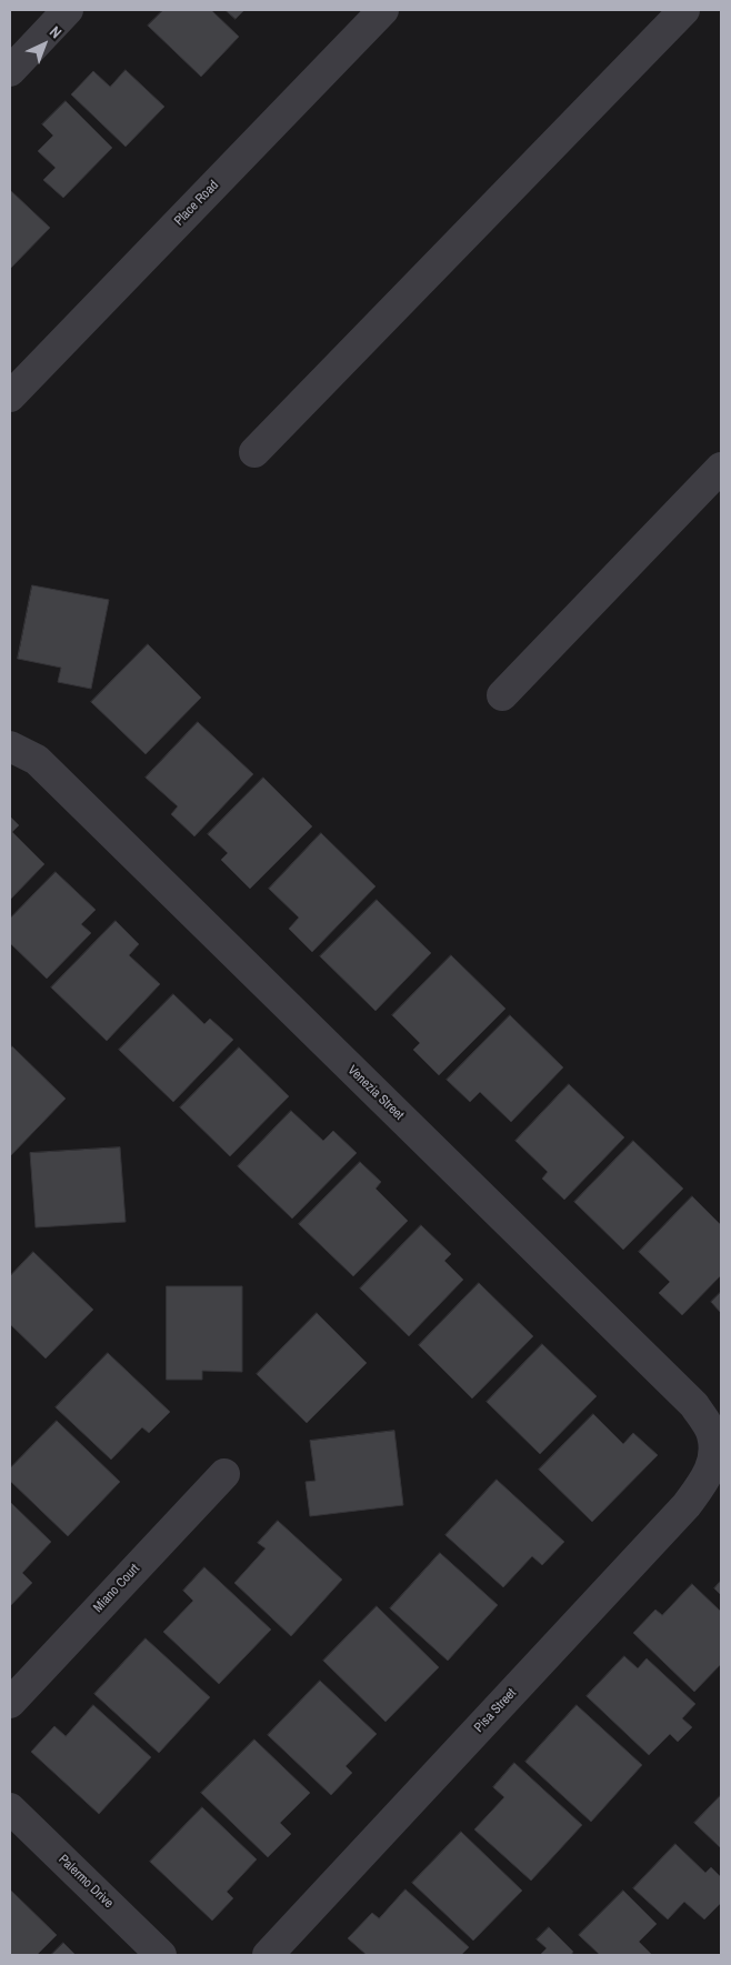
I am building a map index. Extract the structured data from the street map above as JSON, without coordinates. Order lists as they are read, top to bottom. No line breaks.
{"streets":{"street":["Place Road","Venezia Street","Miano Court","Pisa Street","Palermo Drive"]},"crossings":[["Venezia Street","Pisa Street"]],"north":"top right"}
